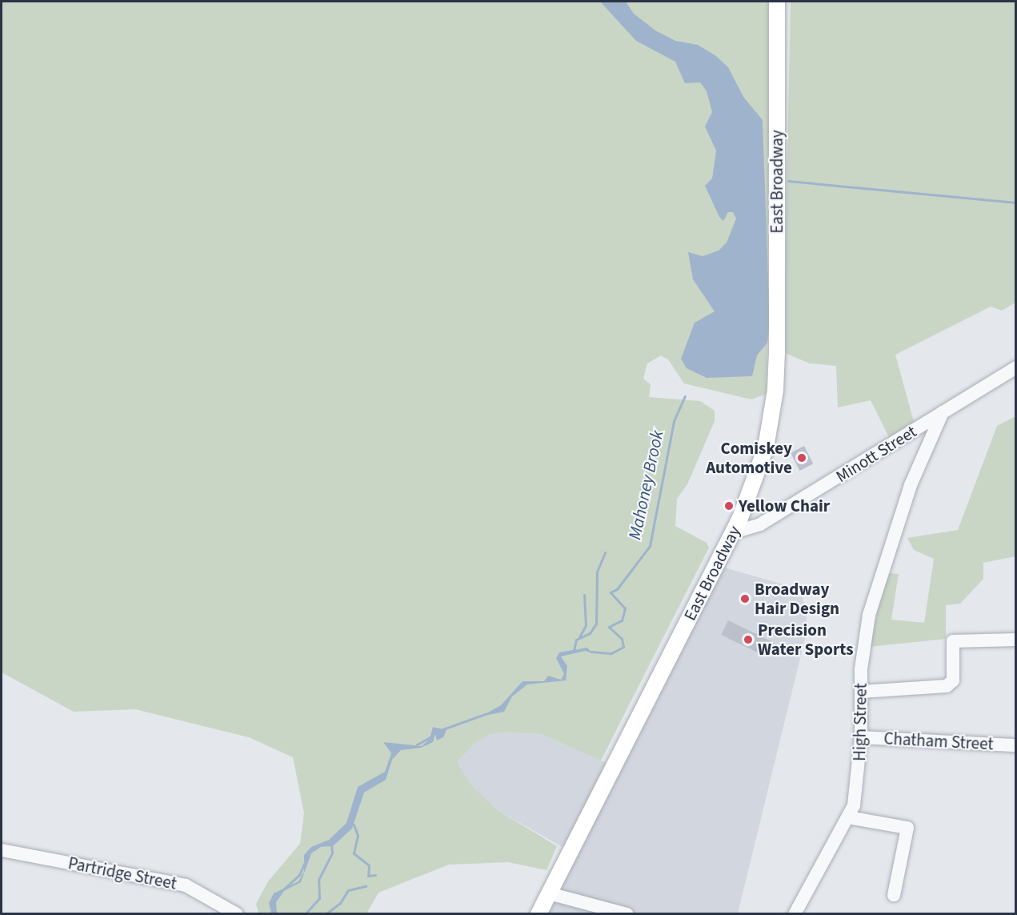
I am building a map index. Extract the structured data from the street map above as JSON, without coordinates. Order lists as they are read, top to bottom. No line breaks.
{"streets":{"main road":["East Broadway"],"street":["Minott Street","High Street","Chatham Street","Partridge Street"]},"crossings":[["East Broadway","Minott Street"],["Minott Street","High Street"],["High Street","Chatham Street"]],"water":["Mahoney Brook"],"places":["Comiskey Automotive","Yellow Chair","Broadway Hair Design","Precision Water Sports"]}
